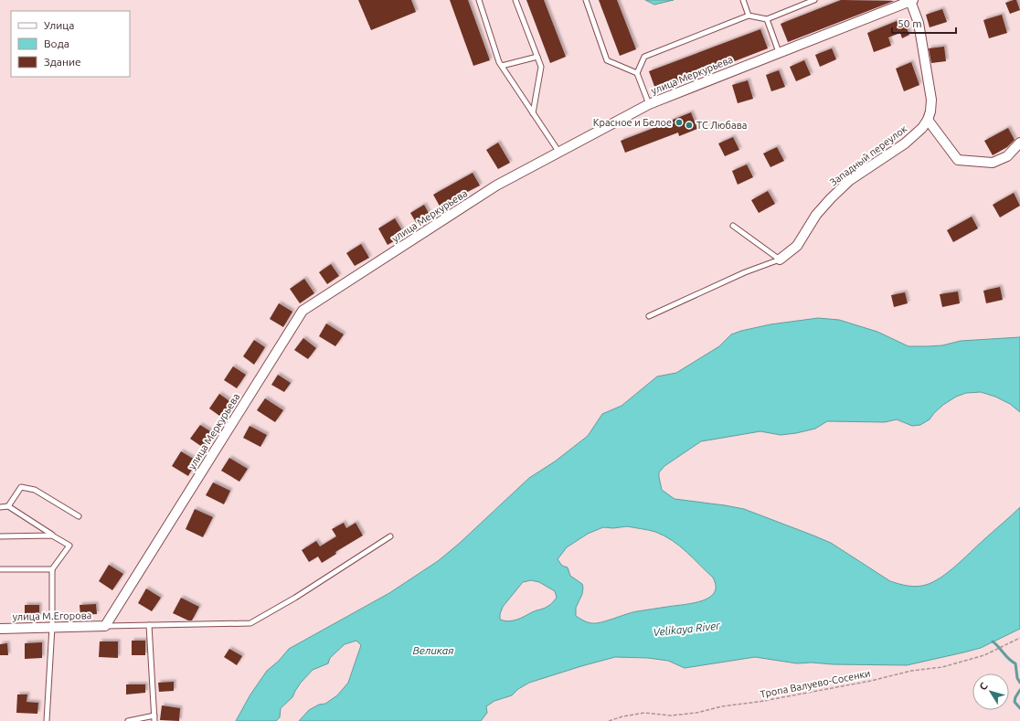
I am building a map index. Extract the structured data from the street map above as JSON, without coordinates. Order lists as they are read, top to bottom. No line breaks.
{"streets":{"street":["улица Меркурьева","Западный переулок","улица М.Егорова"],"path":["Тропа Валуево-Сосенки"]},"crossings":[["улица Меркурьева","Западный переулок"],["улица Меркурьева","улица М.Егорова"]],"water":["Velikaya River","Великая"],"places":["Красное и Белое","ТС Любава"],"legend":["Улица","Вода","Здание"],"scale_bar":"50 m","north":"top left"}
